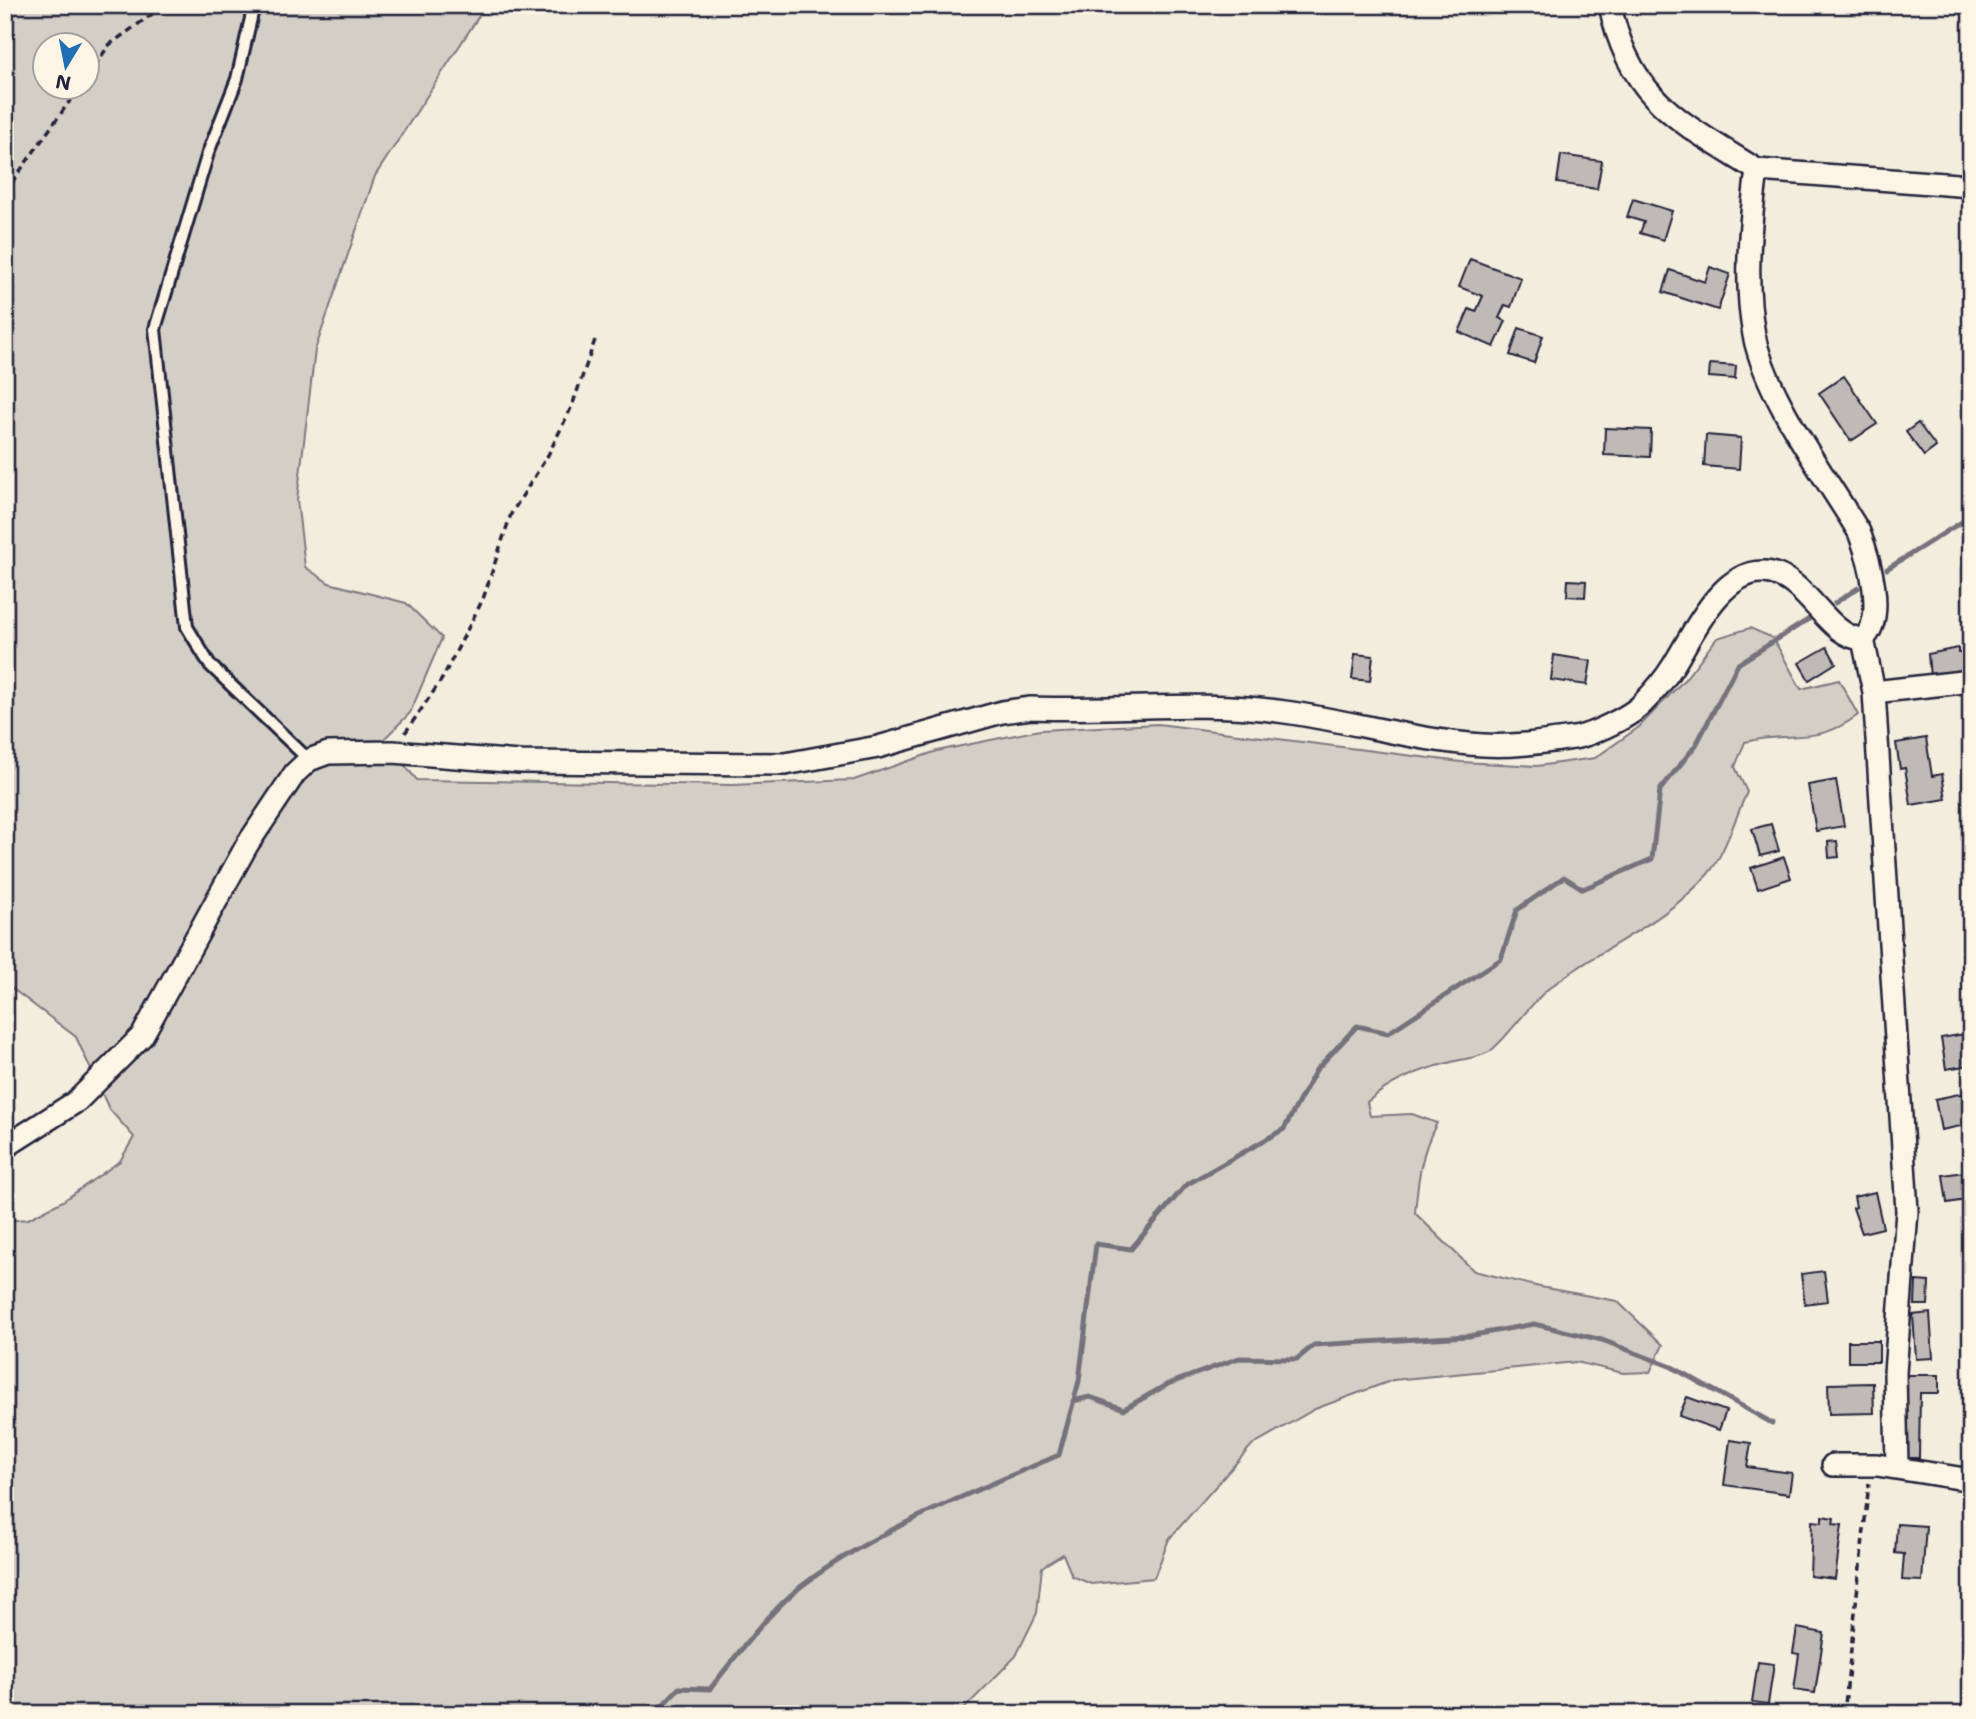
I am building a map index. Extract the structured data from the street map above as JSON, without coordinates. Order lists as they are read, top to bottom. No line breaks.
{"north":"bottom"}
